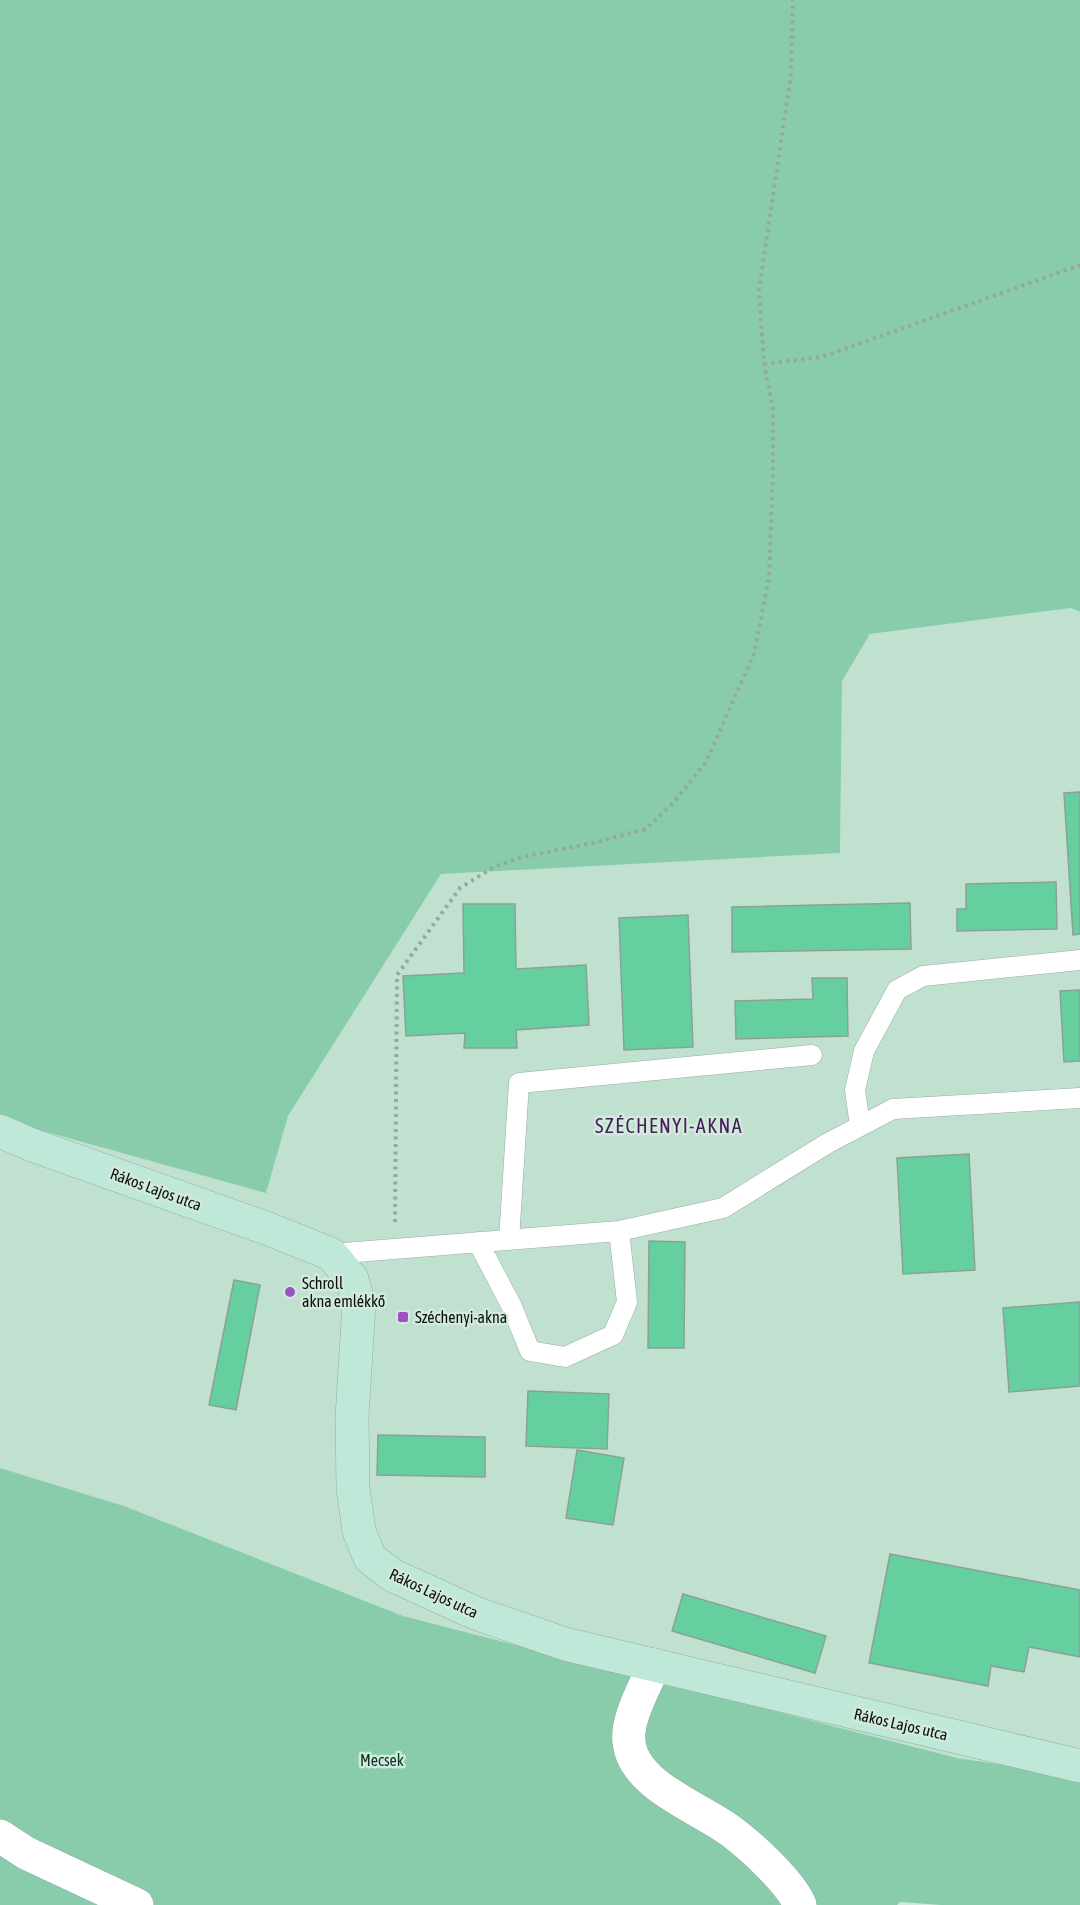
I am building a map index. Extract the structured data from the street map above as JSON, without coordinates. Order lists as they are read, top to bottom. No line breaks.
{"streets":{"street":["Rákos Lajos utca"]},"districts":["SZÉCHENYI-AKNA"],"parks":["Mecsek"],"places":{"other":["Schroll akna emlékkő"],"transit":["Széchenyi-akna"]}}
